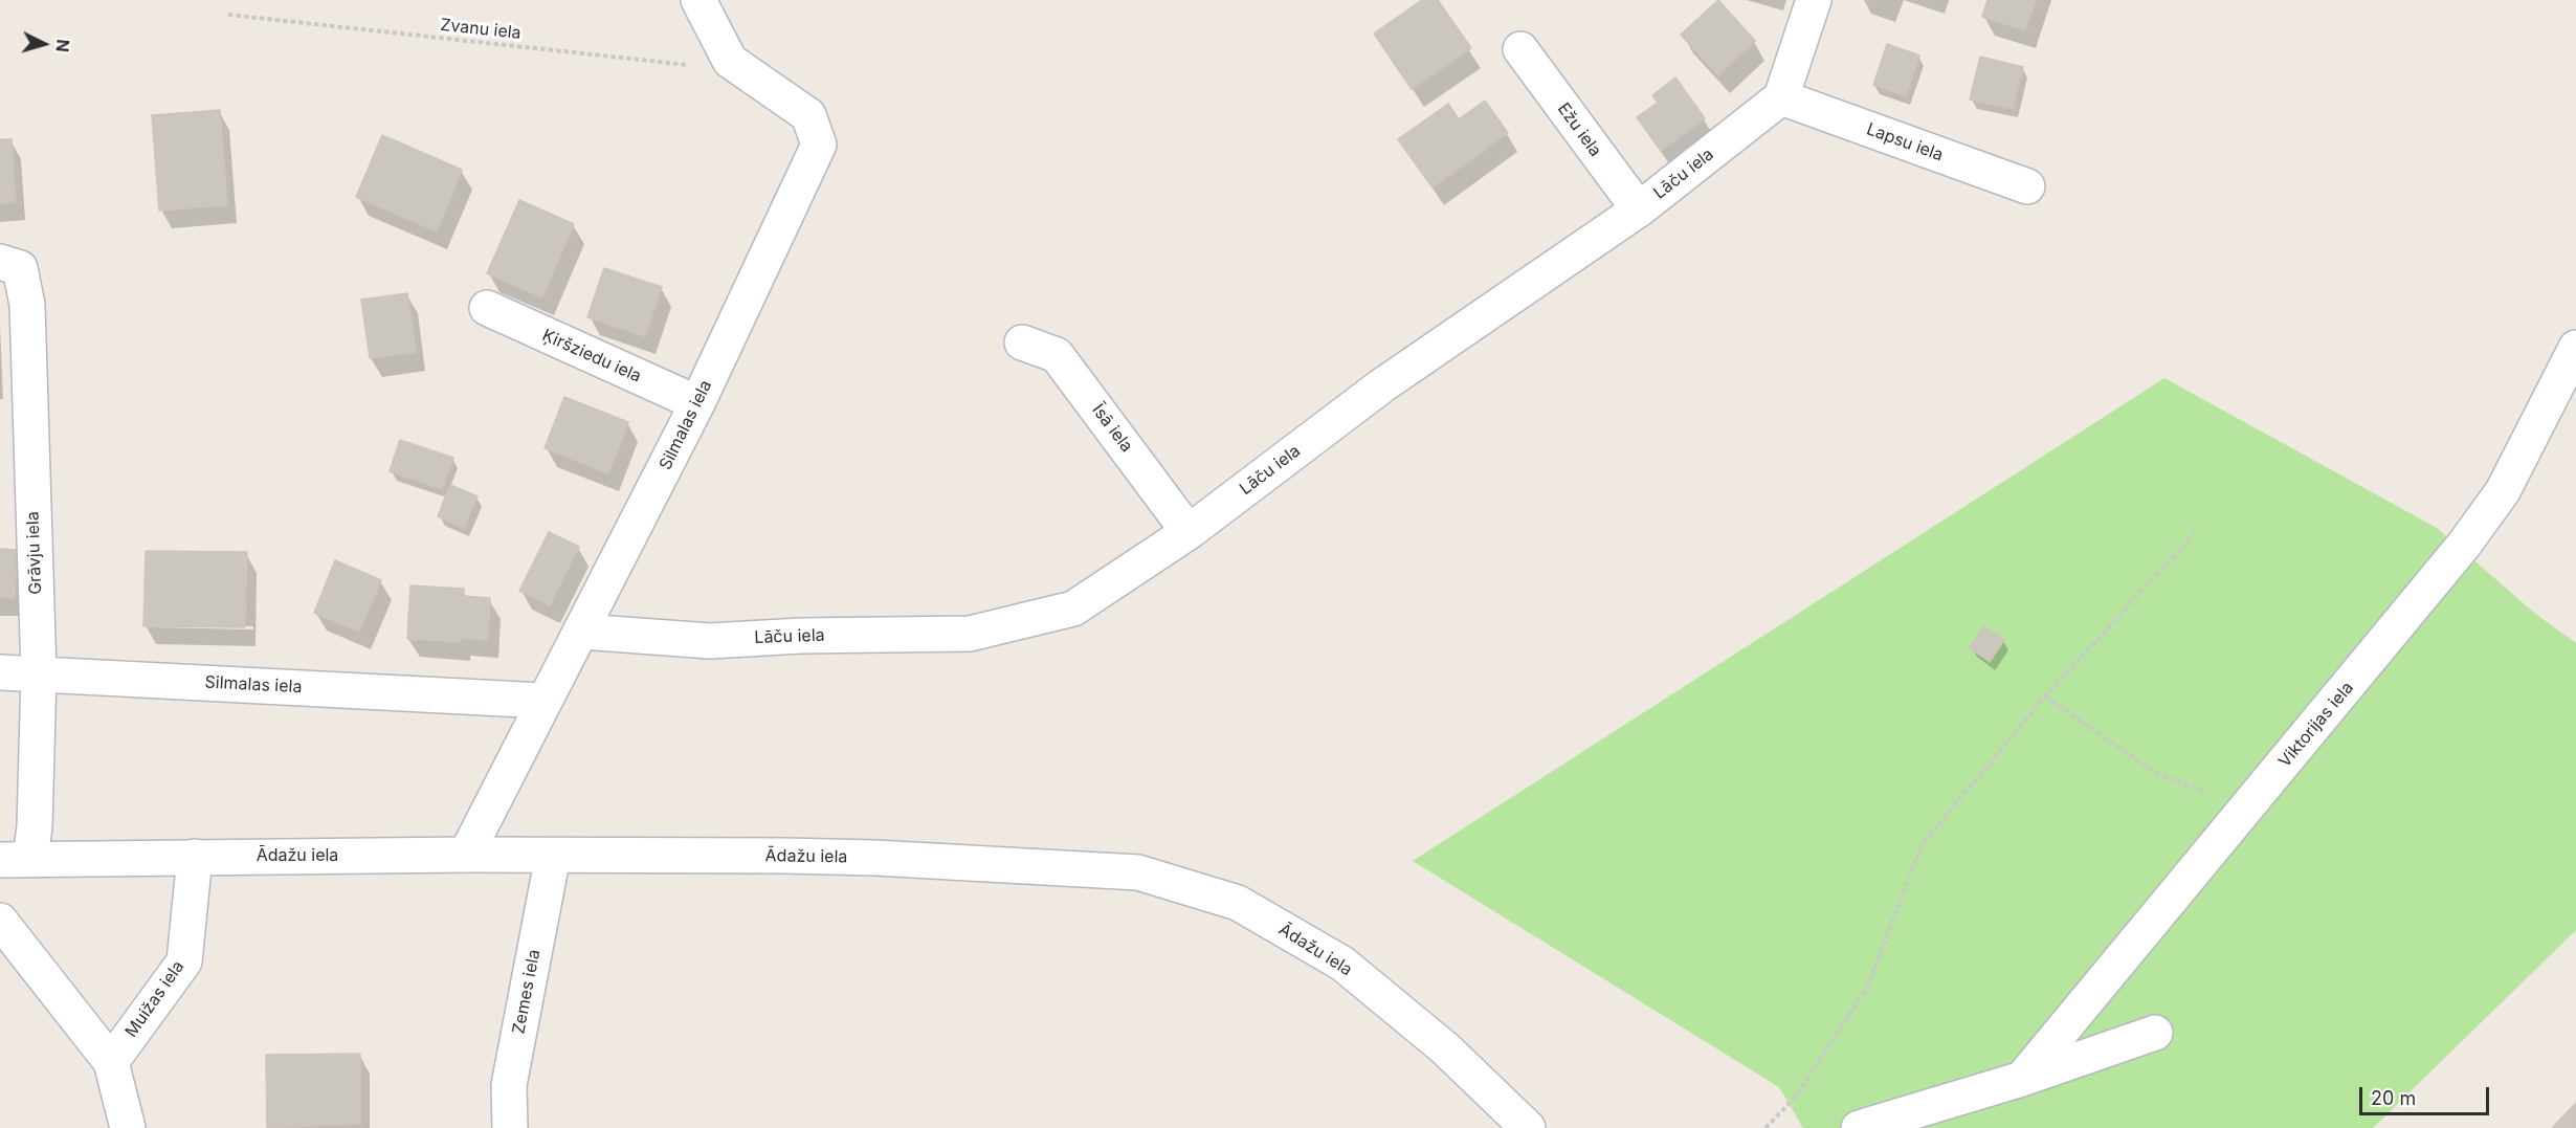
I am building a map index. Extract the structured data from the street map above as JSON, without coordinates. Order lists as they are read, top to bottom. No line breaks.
{"streets":{"street":["Ežu iela","Lapsu iela","Lāču iela","Ķiršziedu iela","Silmalas iela","Īsā iela","Grāvju iela","Viktorijas iela","Ādažu iela","Zemes iela","Muižas iela"],"path":["Zvanu iela"]},"crossings":[["Zvanu iela","Silmalas iela"],["Ežu iela","Lāču iela"],["Lapsu iela","Lāču iela"],["Lāču iela","Silmalas iela"],["Lāču iela","Īsā iela"],["Ķiršziedu iela","Silmalas iela"],["Silmalas iela","Grāvju iela"],["Silmalas iela","Ādažu iela"],["Grāvju iela","Ādažu iela"],["Ādažu iela","Zemes iela"],["Ādažu iela","Muižas iela"]],"scale_bar":"20 m","north":"right"}
